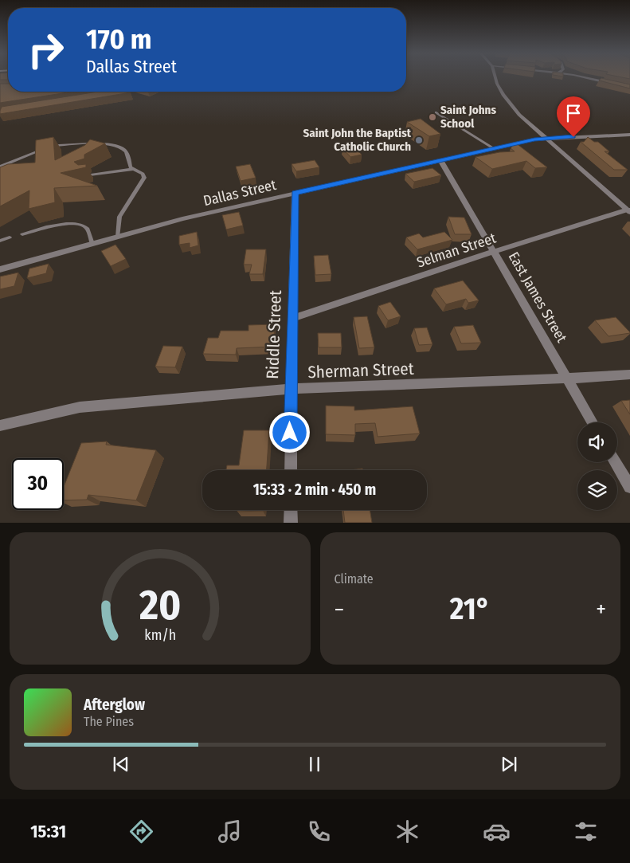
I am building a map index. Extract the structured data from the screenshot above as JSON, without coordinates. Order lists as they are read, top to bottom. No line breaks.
{"streets":{"street":["Dallas Street","Selman Street","East James Street","Riddle Street","Sherman Street"]},"crossings":[["Dallas Street","East James Street"],["Dallas Street","Riddle Street"],["Selman Street","East James Street"],["Selman Street","Riddle Street"],["East James Street","Sherman Street"],["Riddle Street","Sherman Street"]],"places":["Saint Johns School","Saint John the Baptist Catholic Church"],"page":{"turn":["170 m","Dallas Street"],"limit":"30","trip":"15:33 · 2 min · 450 m","tile":"Climate","heat":["−","21°","+"],"song":["Afterglow","The Pines"],"tabs":"15:31","gauge":["20","km/h"]}}
